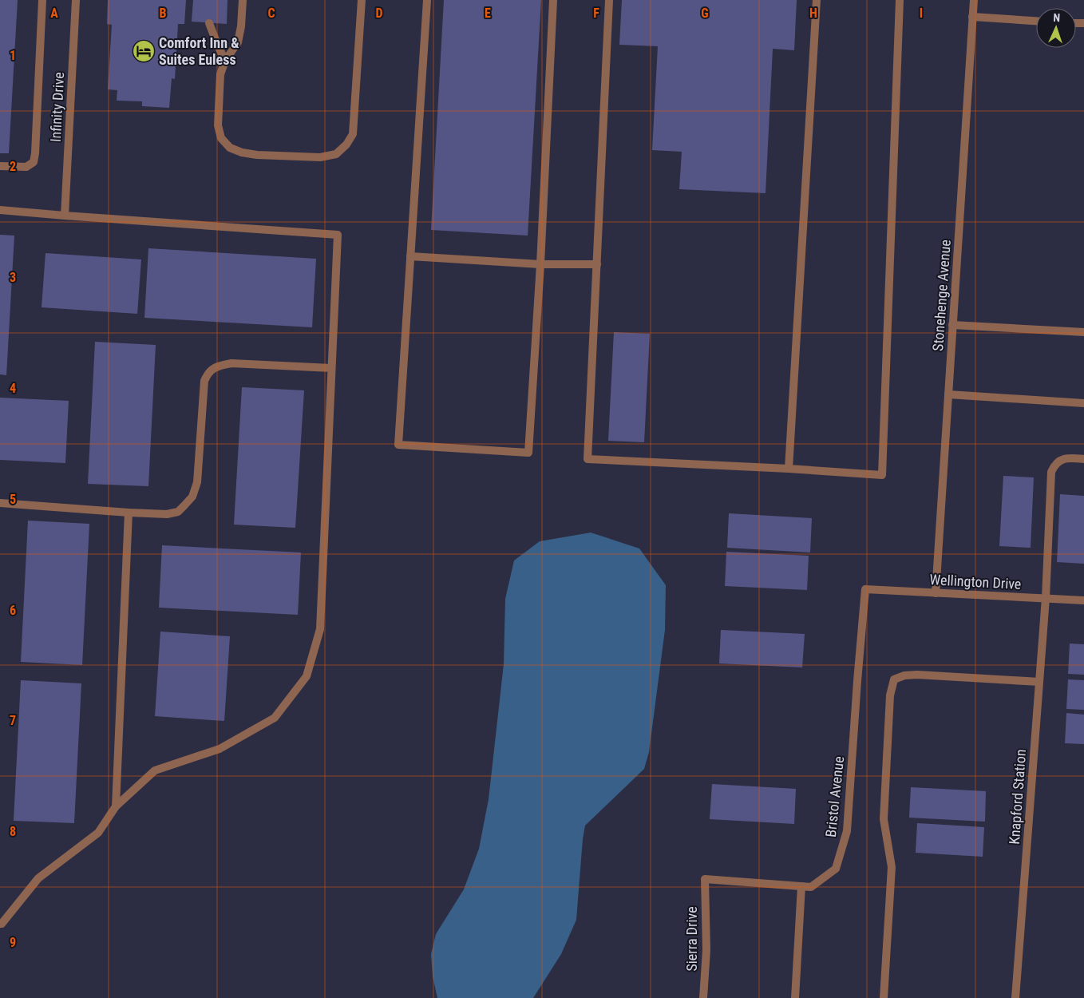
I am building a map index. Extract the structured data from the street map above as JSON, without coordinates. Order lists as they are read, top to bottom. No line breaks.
{"streets":{"street":["Infinity Drive","Stonehenge Avenue","Wellington Drive","Bristol Avenue","Knapford Station","Sierra Drive"]},"crossings":[["Stonehenge Avenue","Wellington Drive"],["Wellington Drive","Bristol Avenue"],["Wellington Drive","Knapford Station"],["Bristol Avenue","Sierra Drive"]],"places":{"hotel":["Comfort Inn & Suites Euless"]},"north":"top","grid":{"columns":["A","B","C","D","E","F","G","H","I"],"rows":["1","2","3","4","5","6","7","8","9"]}}
